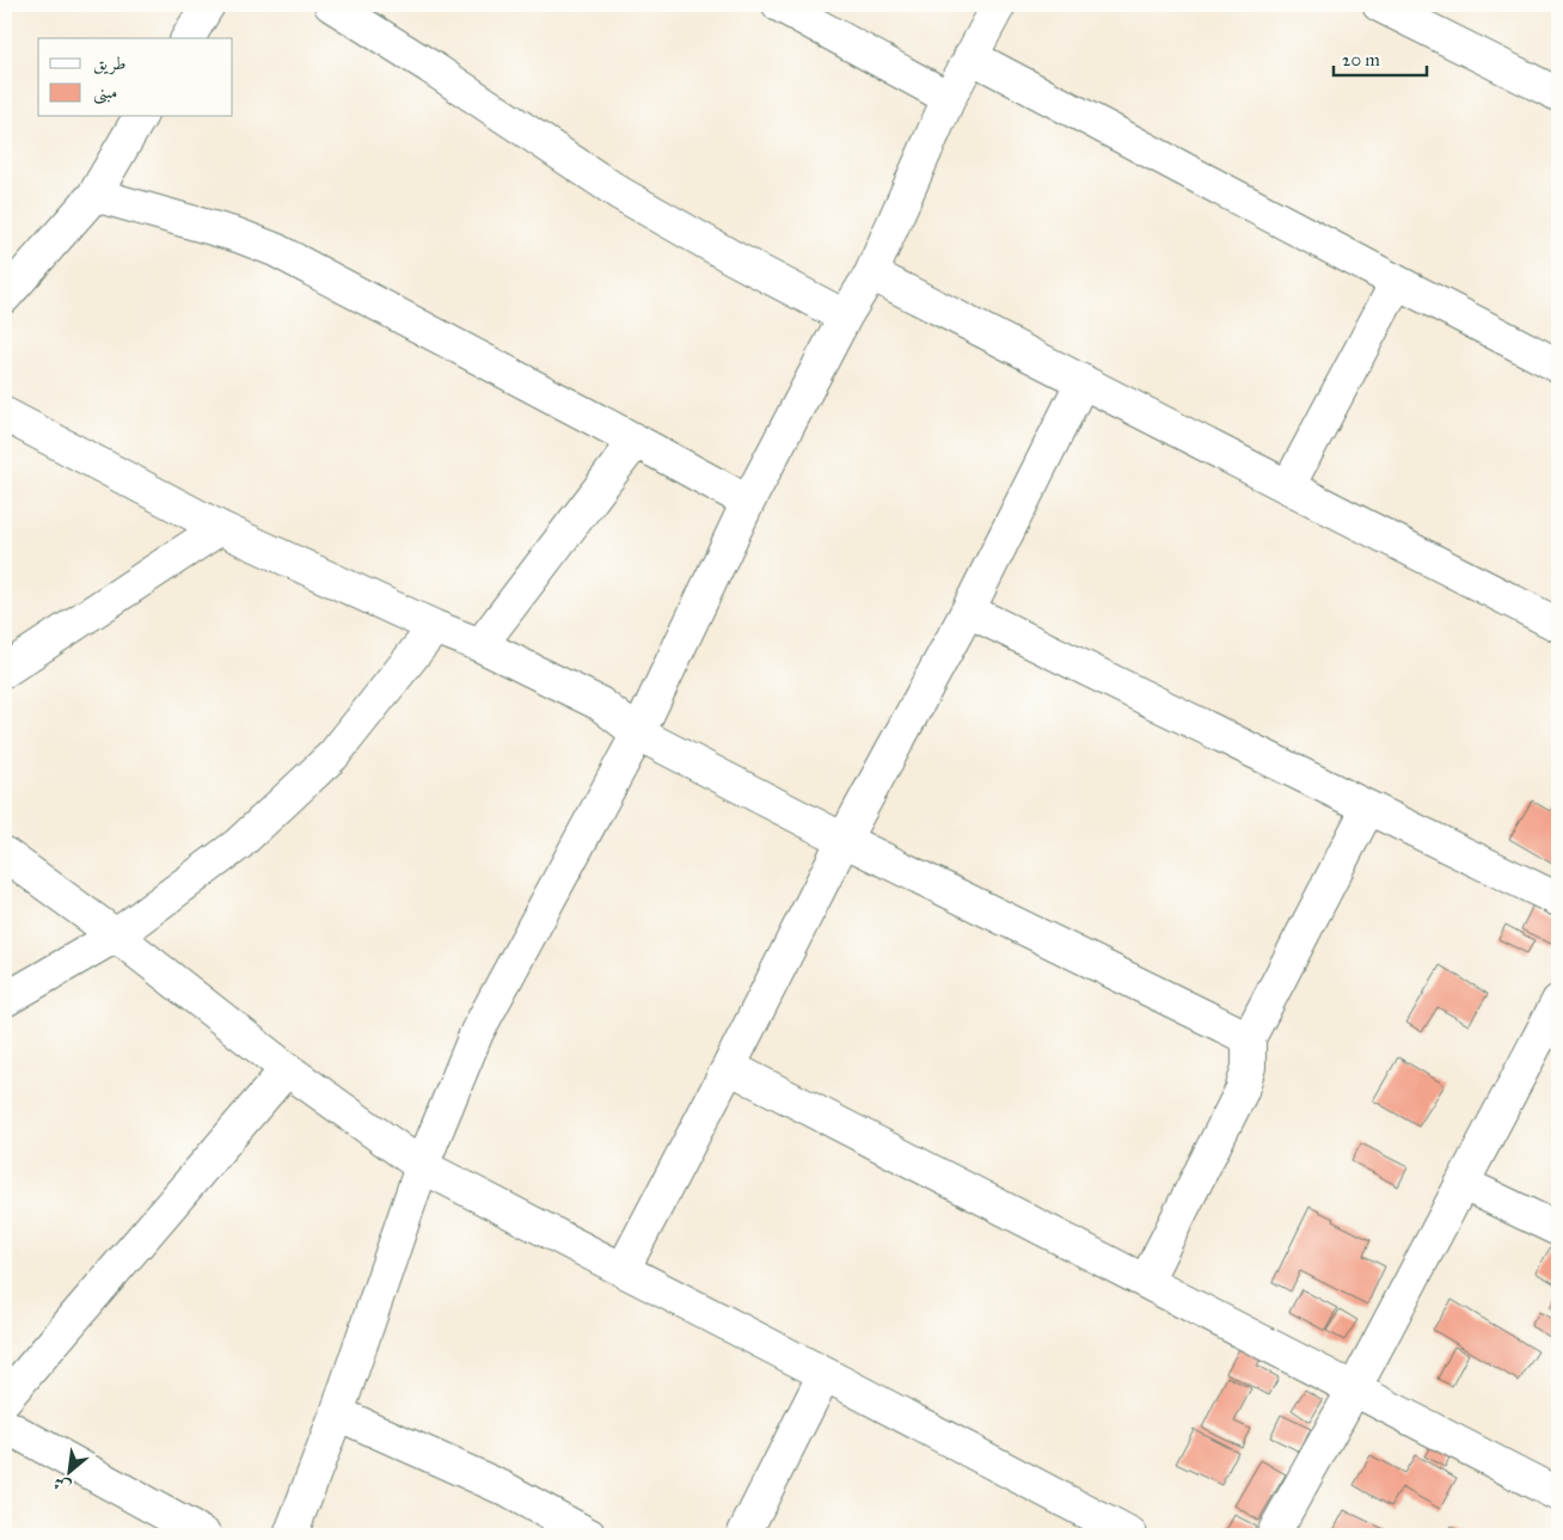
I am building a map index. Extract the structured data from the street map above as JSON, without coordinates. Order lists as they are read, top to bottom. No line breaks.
{"legend":["طريق","مبنى"],"scale_bar":"20 m","north":"bottom left"}
